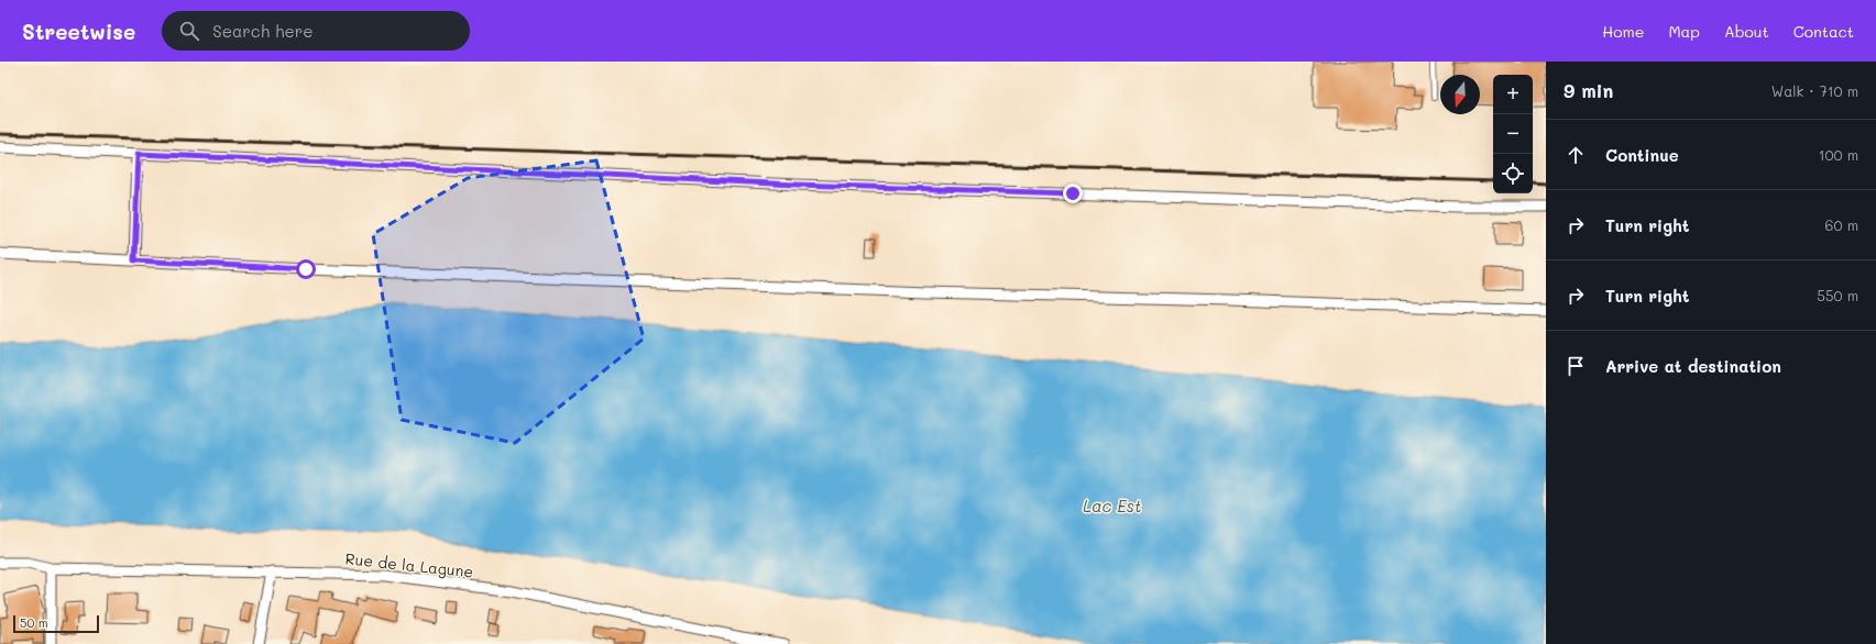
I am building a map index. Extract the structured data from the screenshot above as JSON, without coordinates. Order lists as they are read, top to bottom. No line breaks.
{"streets":{"street":["Rue de la Lagune"]},"water":["Lac Est"],"scale_bar":"50 m","north":"bottom","page":{"header":"Streetwise","search":"Search here","nav":["Home","Map","About","Contact"],"heading":["9 min","Walk · 710 m"],"map_buttons":["+","−"],"list":[["Continue","100 m"],["Turn right","60 m"],["Turn right","550 m"],"Arrive at destination"],"scale":"50 m"}}
